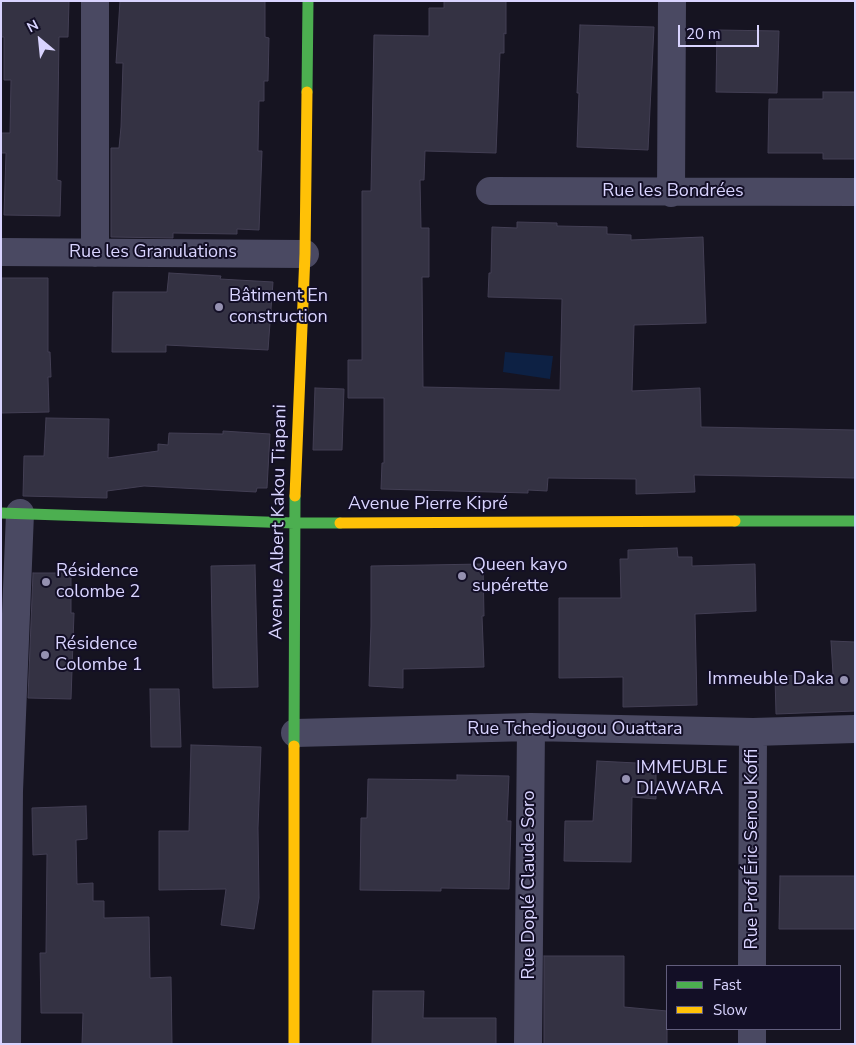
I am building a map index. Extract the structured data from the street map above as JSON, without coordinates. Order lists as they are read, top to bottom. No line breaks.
{"streets":{"street":["Rue les Bondrées","Rue les Granulations","Avenue Pierre Kipré","Avenue Albert Kakou Tiapani","Rue Tchedjougou Ouattara","Rue Prof Éric Senou Koffi","Rue Doplé Claude Soro"]},"crossings":[["Rue les Granulations","Avenue Albert Kakou Tiapani"],["Avenue Pierre Kipré","Avenue Albert Kakou Tiapani"],["Avenue Albert Kakou Tiapani","Rue Tchedjougou Ouattara"],["Rue Tchedjougou Ouattara","Rue Prof Éric Senou Koffi"],["Rue Tchedjougou Ouattara","Rue Doplé Claude Soro"]],"places":["Bâtiment En construction","Queen kayo supérette","Résidence colombe 2","Résidence Colombe 1","Immeuble Daka","IMMEUBLE DIAWARA"],"legend":["Fast","Slow"],"scale_bar":"20 m","north":"top left"}
